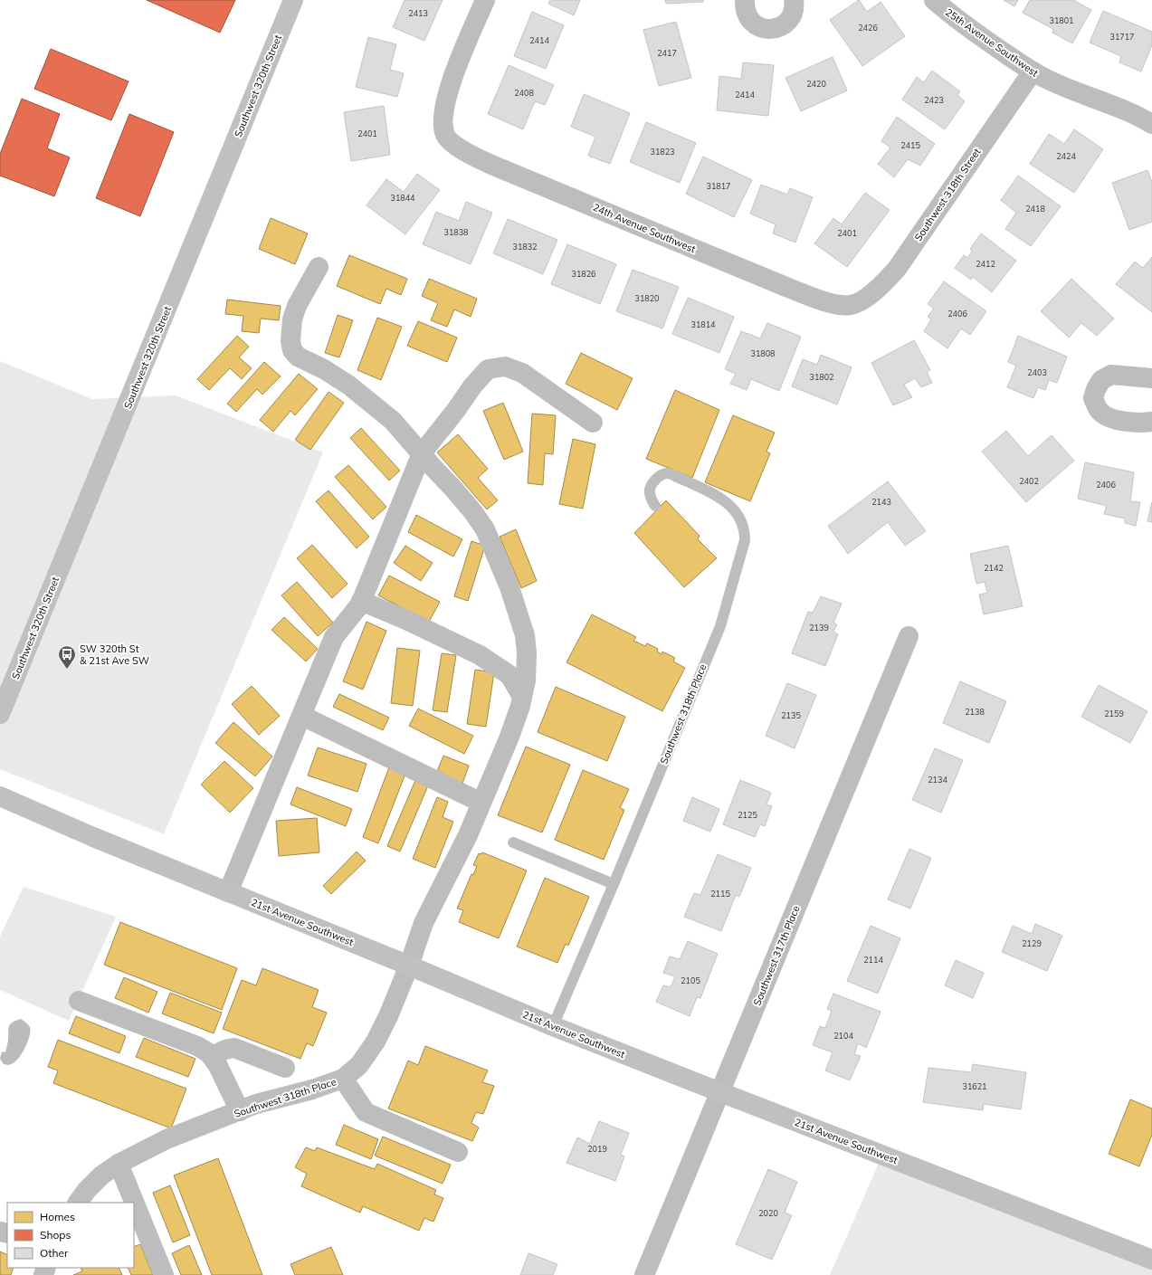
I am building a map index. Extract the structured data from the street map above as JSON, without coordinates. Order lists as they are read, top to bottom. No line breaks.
{"streets":{"main road":["Southwest 320th Street","21st Avenue Southwest"],"street":["25th Avenue Southwest","Southwest 318th Street","24th Avenue Southwest","Southwest 318th Place","Southwest 317th Place"]},"crossings":[["25th Avenue Southwest","Southwest 318th Street"],["Southwest 318th Street","24th Avenue Southwest"],["Southwest 318th Place","21st Avenue Southwest"],["21st Avenue Southwest","Southwest 317th Place"]],"places":{"bus stop":["SW 320th St & 21st Ave SW"]},"house_numbers":["2413","31801","2426","31717","2414","2417","2420","2408","2414","2423","2401","2415","31823","2424","31817","31844","2418","31838","2401","31832","2412","31826","31820","2406","31814","31808","2403","31802","2402","2406","2143","2142","2139","2138","2159","2135","2134","2125","2115","2129","2114","2105","2104","31621","2019","2020"],"legend":["Homes","Shops","Other"]}
